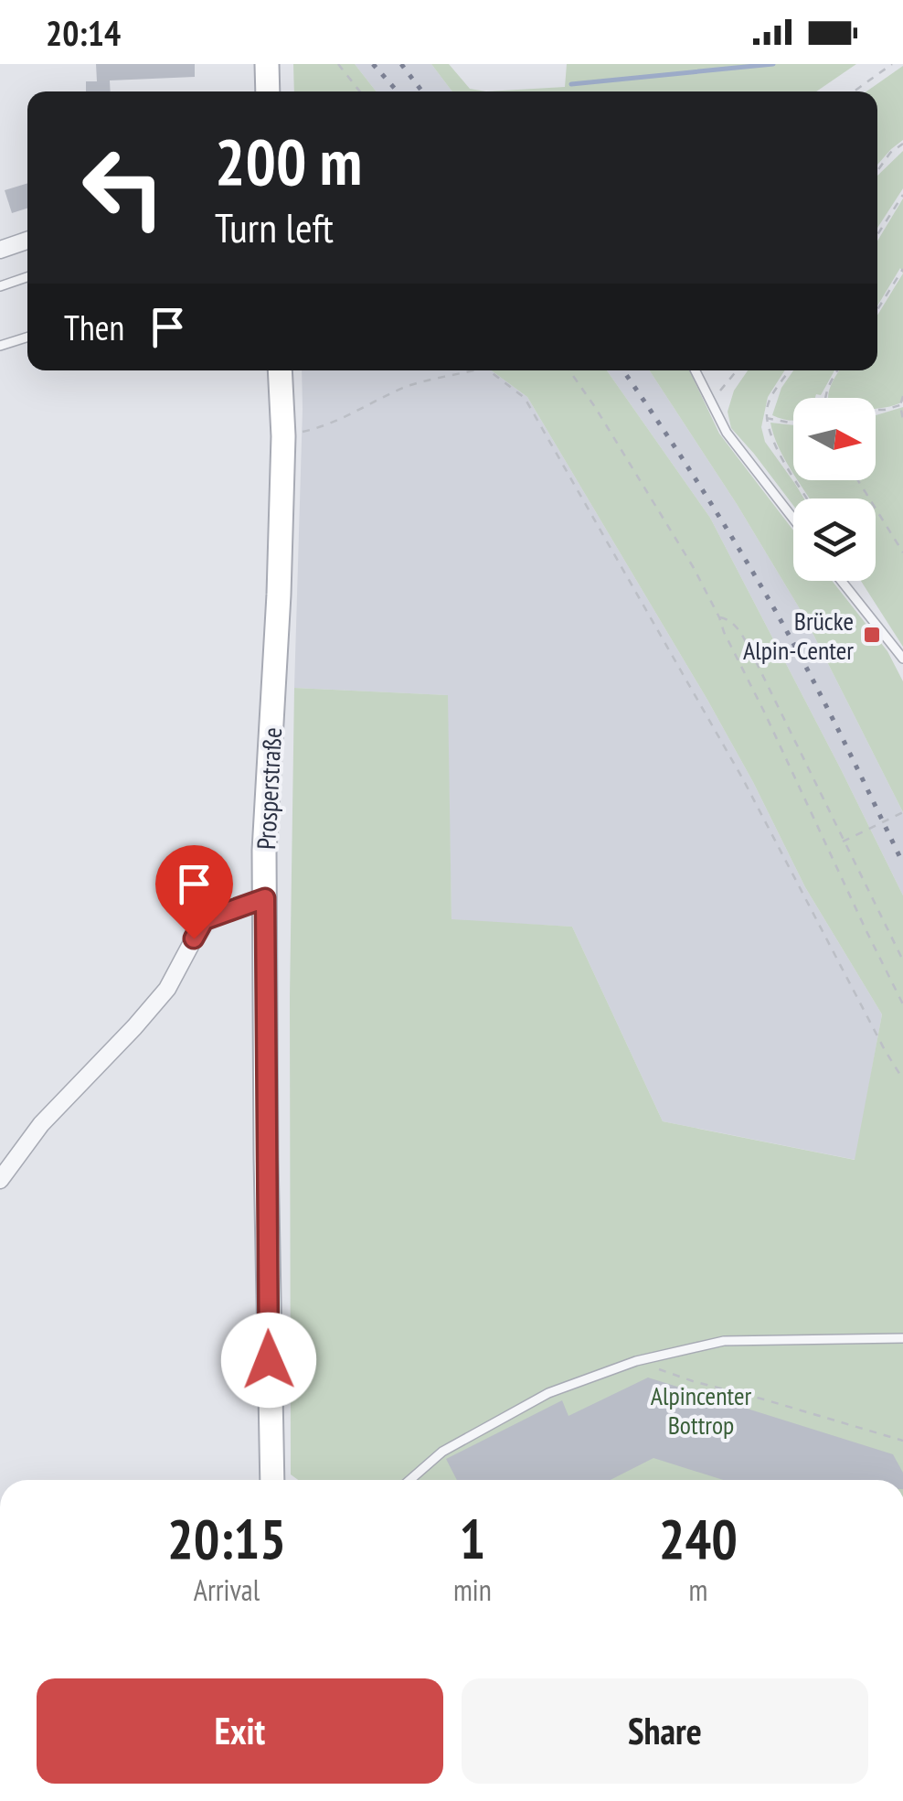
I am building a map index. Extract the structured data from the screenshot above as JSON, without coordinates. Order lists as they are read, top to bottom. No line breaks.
{"streets":{"main road":["Prosperstraße"]},"parks":["Alpincenter Bottrop"],"places":{"transit":["Brücke Alpin-Center"]},"north":"right","page":{"status":"20:14","turn":["200 m","Turn left"],"then":"Then","eta":["20:15","Arrival","1","min","240","m"],"buttons":["Exit","Share"]}}
